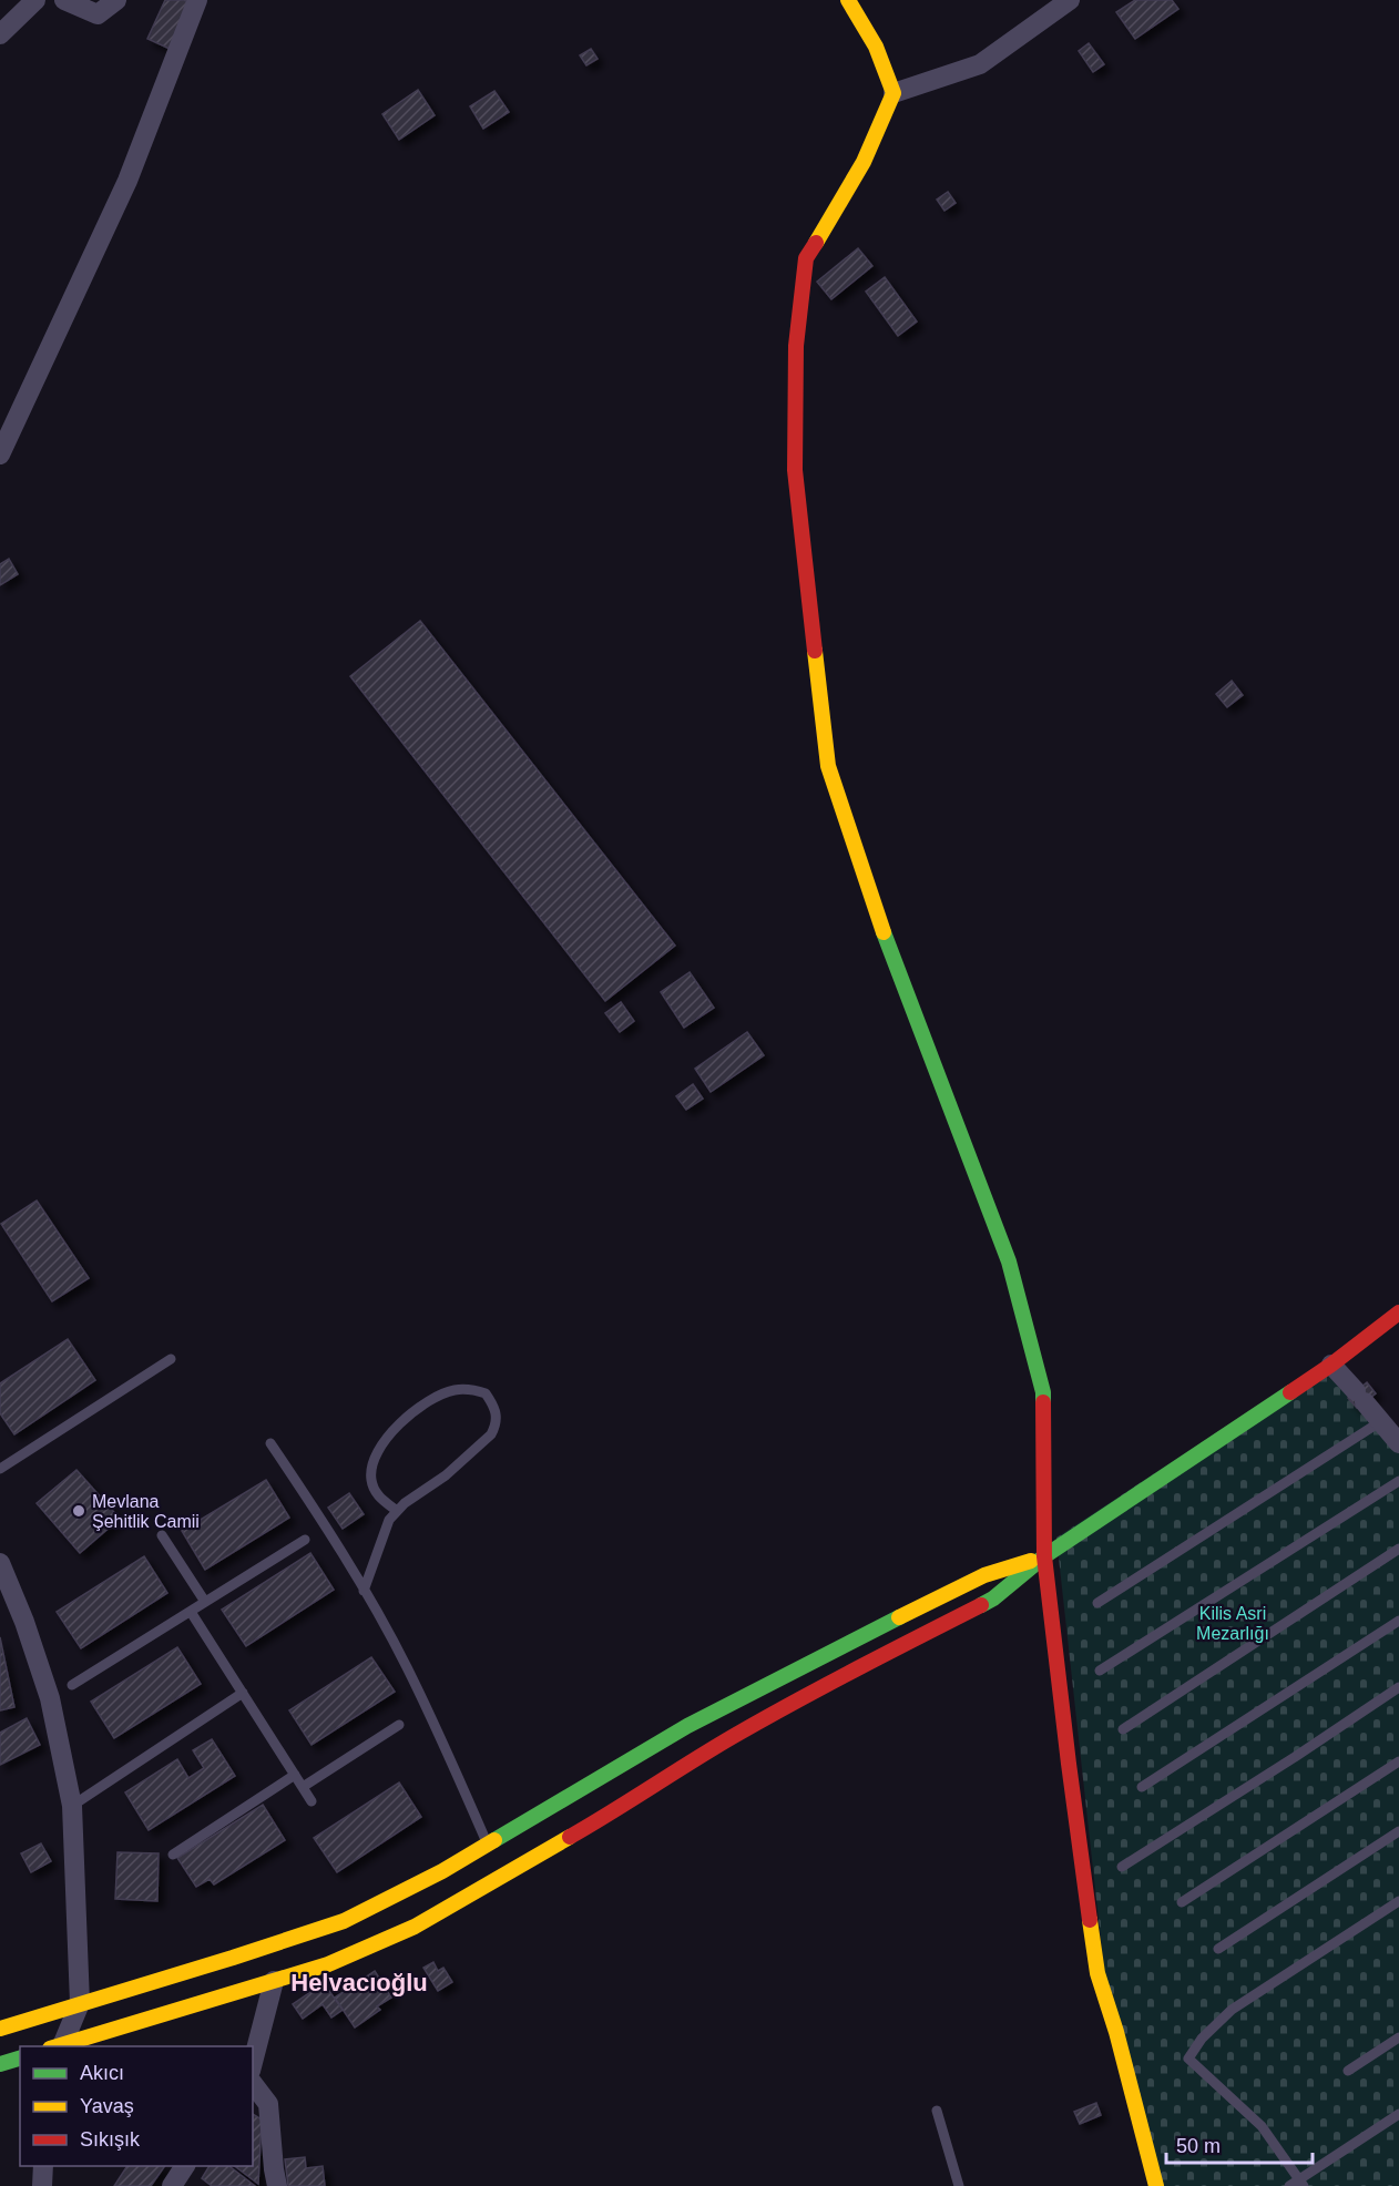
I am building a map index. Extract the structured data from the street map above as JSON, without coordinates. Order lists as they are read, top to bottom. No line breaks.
{"districts":["Helvacıoğlu"],"parks":["Kilis Asri Mezarlığı"],"places":["Mevlana Şehitlik Camii"],"legend":["Akıcı","Yavaş","Sıkışık"],"scale_bar":"50 m"}
